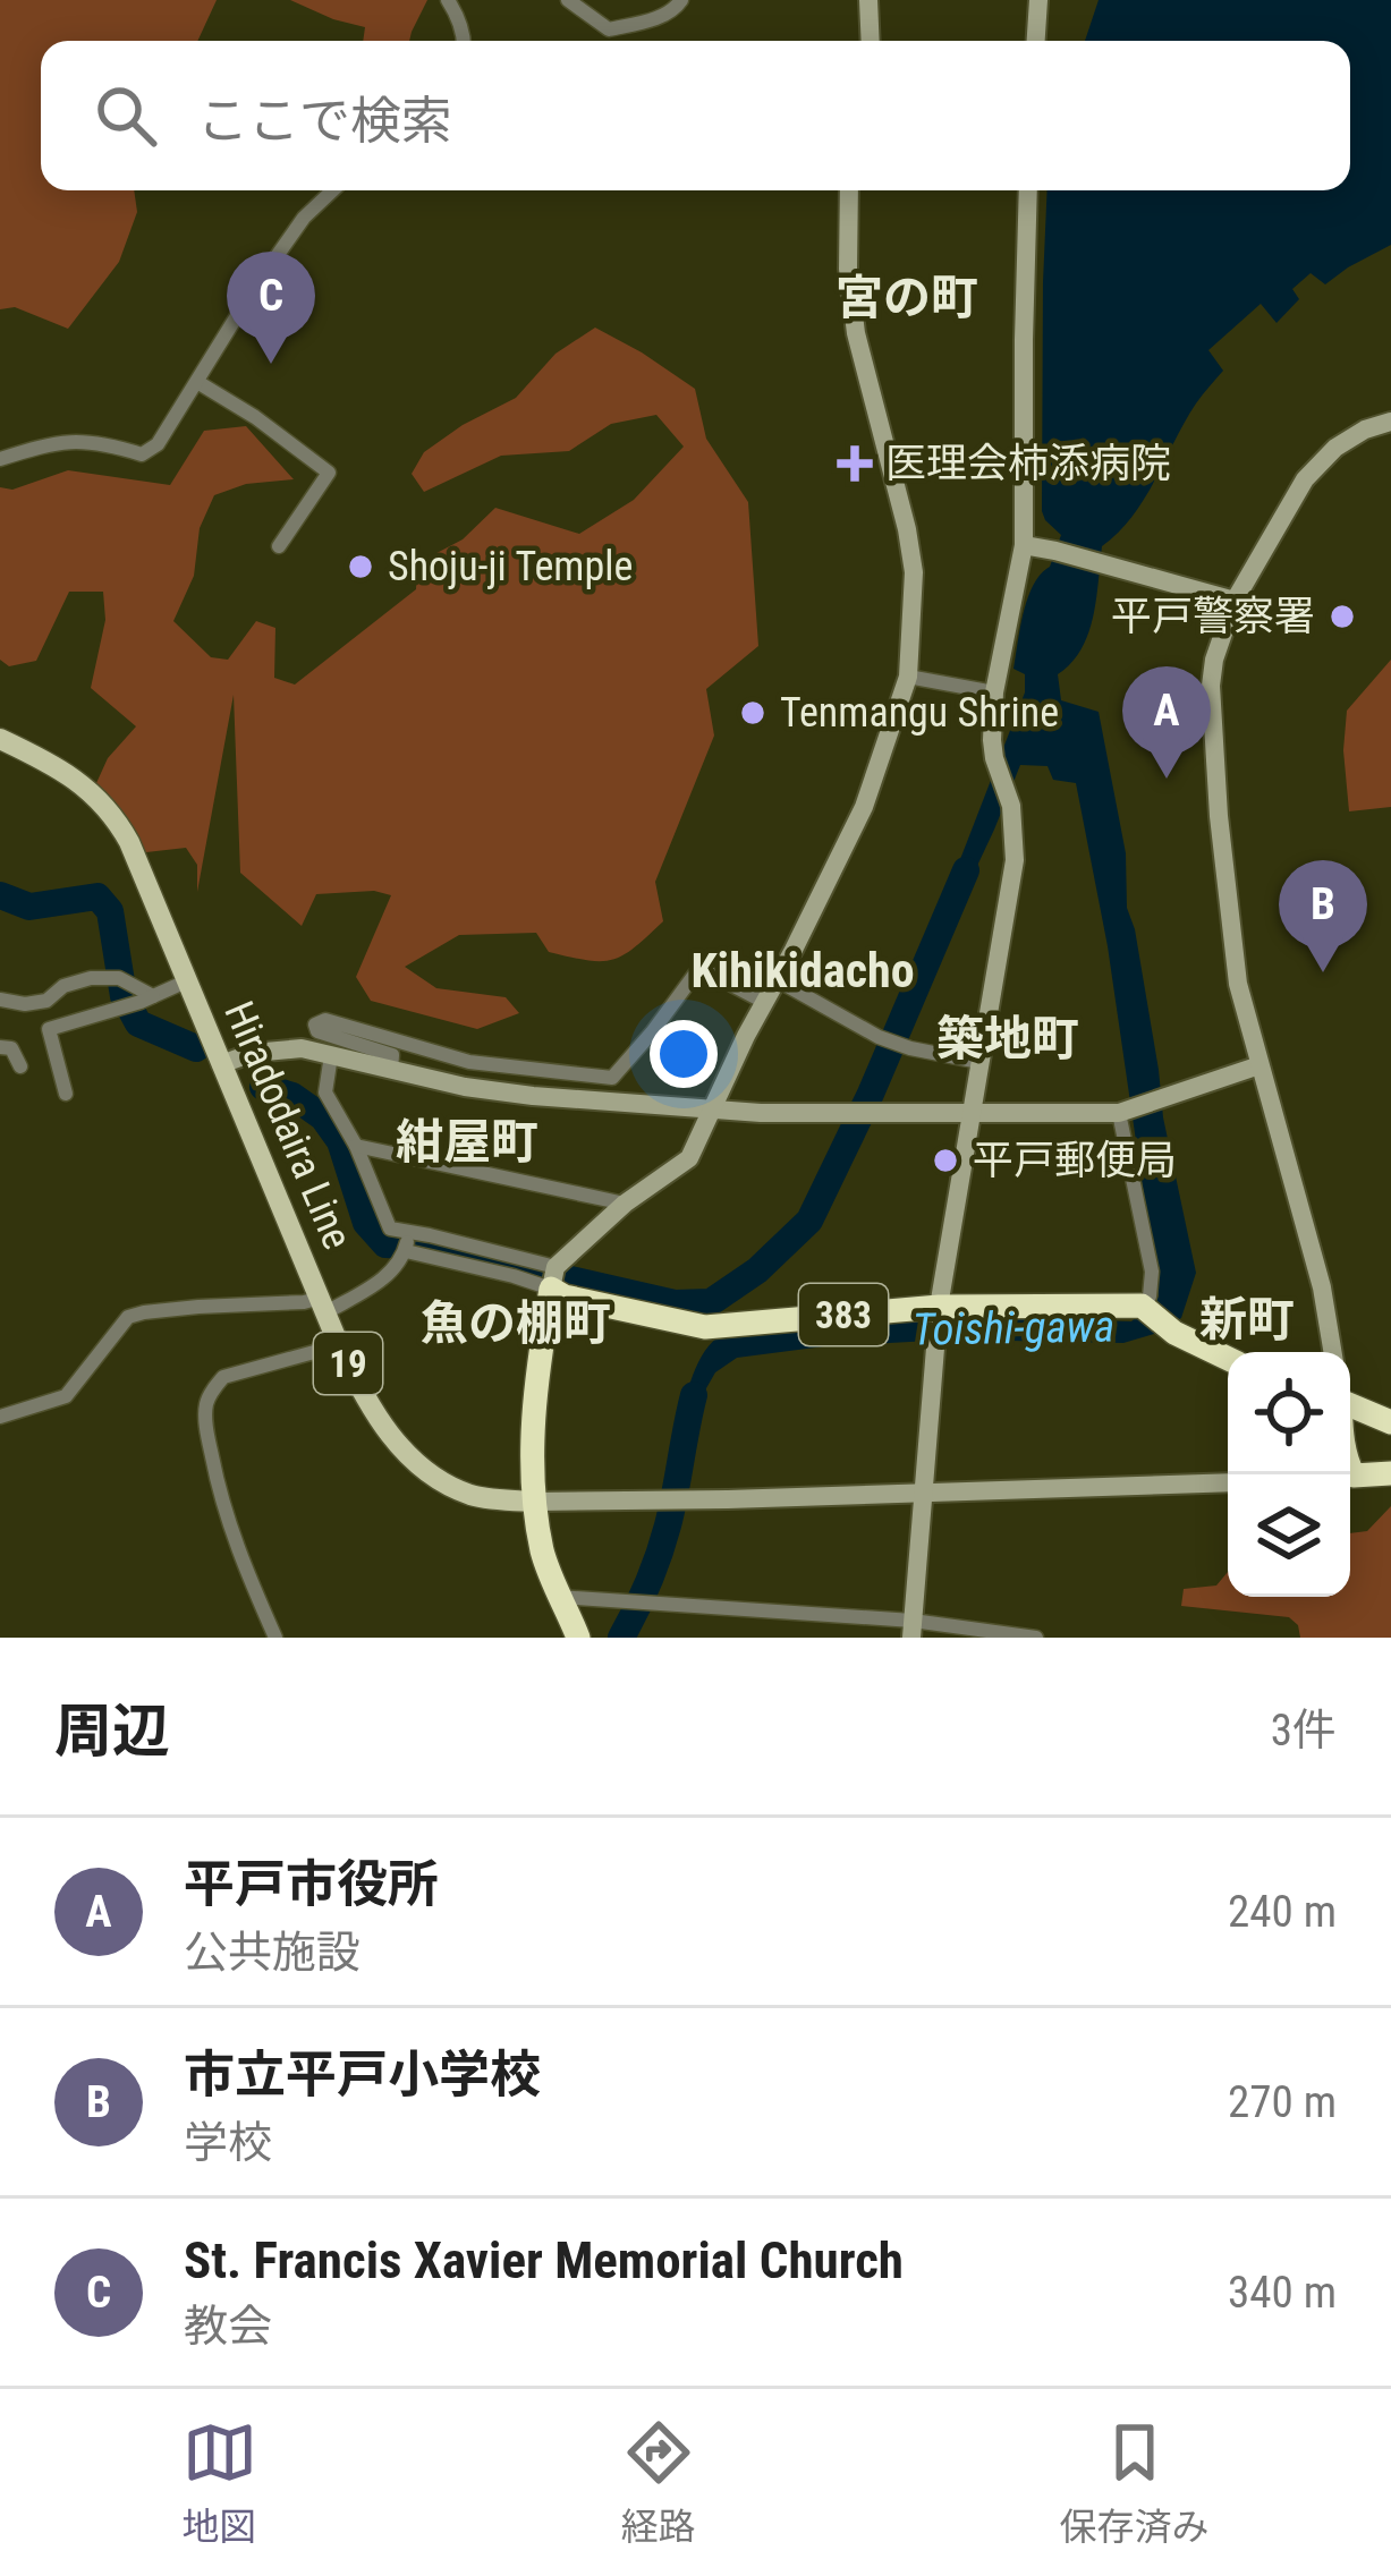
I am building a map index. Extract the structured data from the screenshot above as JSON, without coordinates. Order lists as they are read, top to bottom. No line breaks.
{"streets":{"highway":["383"],"main road":["Hiradodaira Line","19"]},"districts":["宮の町","Kihikidacho","築地町","紺屋町","新町","魚の棚町"],"water":["Toishi-gawa"],"places":{"health":["医理会柿添病院"],"other":["Shoju-ji Temple","平戸警察署","Tenmangu Shrine","平戸郵便局"]},"page":{"search":"ここで検索","pins":["C","A","B"],"heading":["周辺","3件"],"list":[{"mark":"A","name":"平戸市役所","note":"公共施設","value":"240 m"},{"mark":"B","name":"市立平戸小学校","note":"学校","value":"270 m"},{"mark":"C","name":"St. Francis Xavier Memorial Church","note":"教会","value":"340 m"}],"nav":["地図","経路","保存済み"]}}
